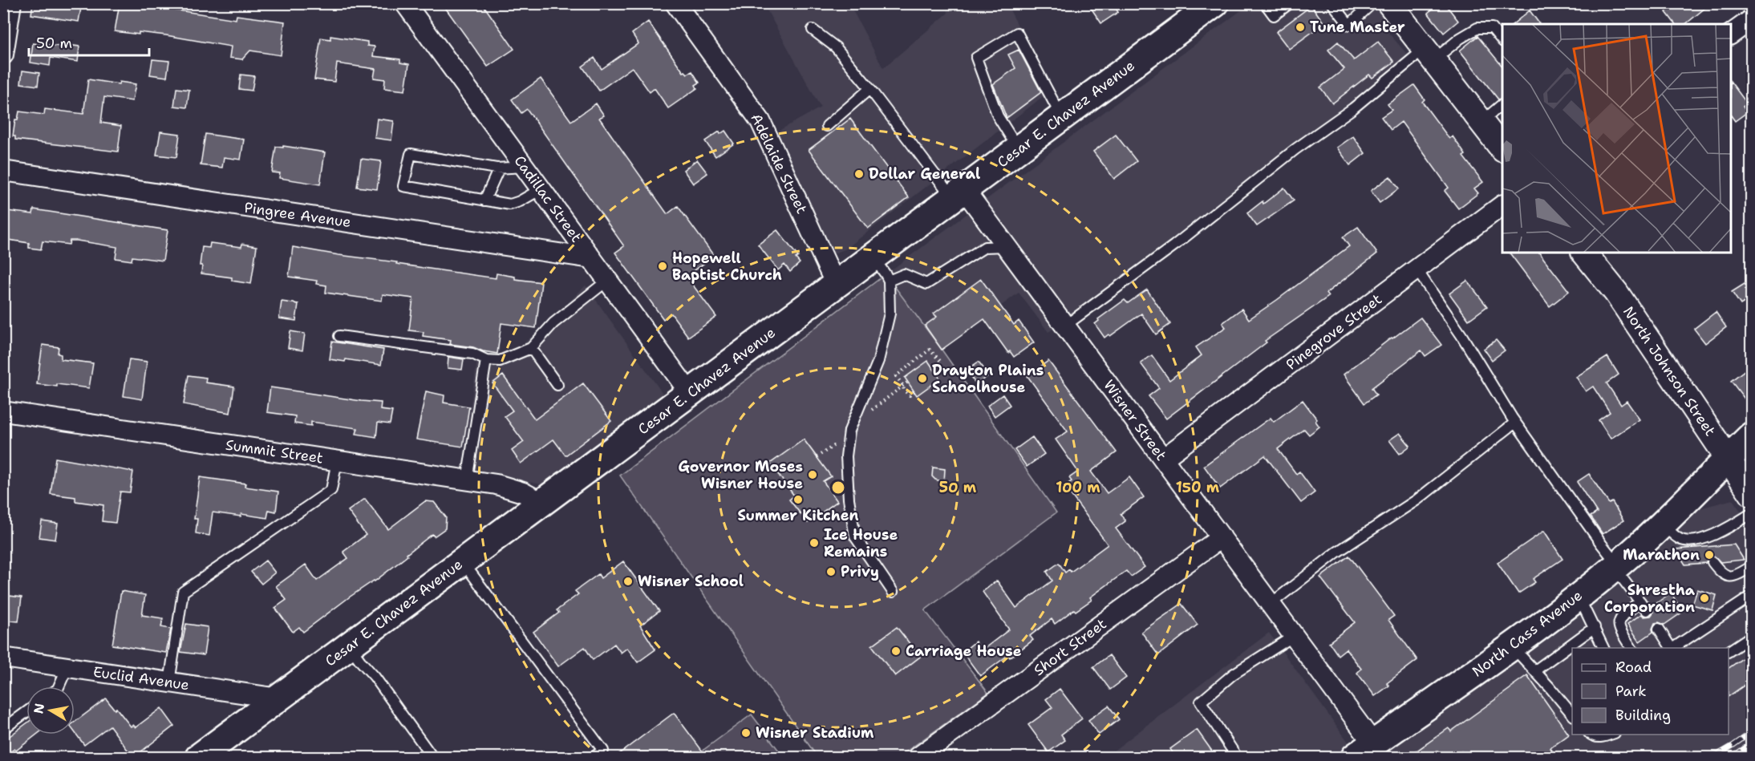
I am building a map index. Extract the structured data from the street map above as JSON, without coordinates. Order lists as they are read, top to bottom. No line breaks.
{"streets":{"main road":["Cesar E. Chavez Avenue","North Cass Avenue"],"street":["Adelaide Street","Cadillac Street","Pingree Avenue","Pinegrove Street","North Johnson Street","Wisner Street","Summit Street","Short Street","Euclid Avenue"]},"crossings":[["Cesar E. Chavez Avenue","Adelaide Street"],["Cesar E. Chavez Avenue","Cadillac Street"],["Cesar E. Chavez Avenue","Wisner Street"],["Cesar E. Chavez Avenue","Summit Street"],["Cesar E. Chavez Avenue","Euclid Avenue"],["Cadillac Street","Pingree Avenue"],["Pinegrove Street","Wisner Street"],["North Johnson Street","North Cass Avenue"],["Wisner Street","North Cass Avenue"],["Wisner Street","Short Street"]],"places":["Tune Master","Dollar General","Hopewell Baptist Church","Drayton Plains Schoolhouse","Governor Moses Wisner House","Summer Kitchen","Ice House Remains","Marathon","Privy","Wisner School","Shrestha Corporation","Carriage House","Wisner Stadium"],"legend":["Road","Park","Building"],"scale_bar":"50 m","north":"left","rings":["50 m","100 m","150 m"]}
